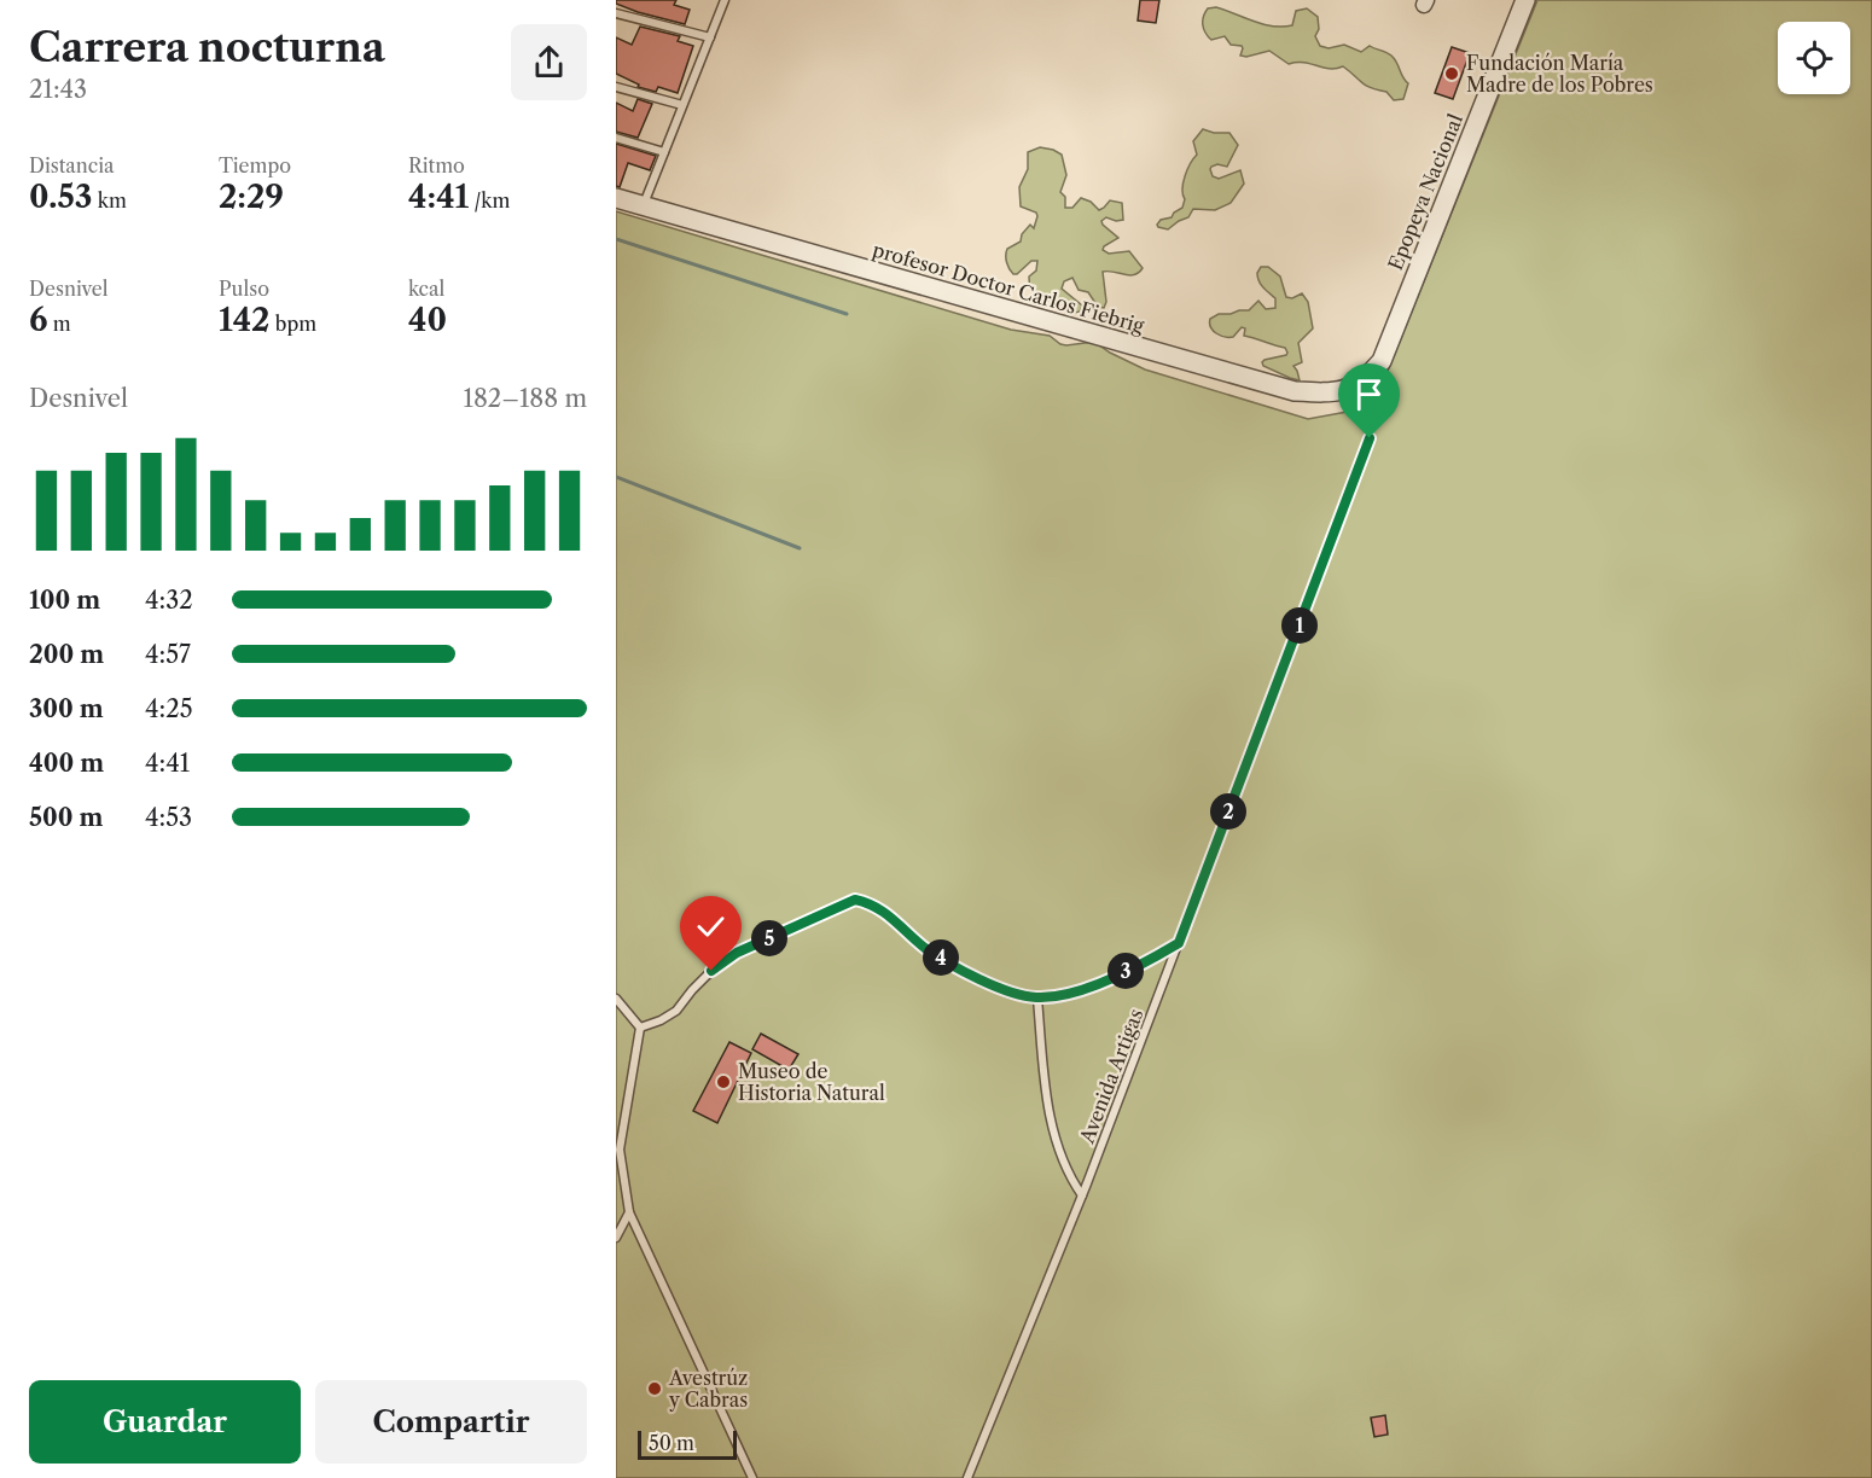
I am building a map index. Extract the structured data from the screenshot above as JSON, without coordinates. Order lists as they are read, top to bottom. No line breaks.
{"streets":{"street":["Epopeya Nacional","profesor Doctor Carlos Fiebrig"],"lane":["Avenida Artigas"]},"crossings":[["Epopeya Nacional","profesor Doctor Carlos Fiebrig"]],"places":["Fundación María Madre de los Pobres","Museo de Historia Natural","Avestrúz y Cabras"],"scale_bar":"50 m","page":{"heading":["Carrera nocturna","21:43"],"stats":[["Distancia","0.53 km"],["Tiempo","2:29"],["Ritmo","4:41 /km"],["Desnivel","6 m"],["Pulso","142 bpm"],["kcal","40"]],"chart":["Desnivel","182–188 m"],"list":[{"name":"100 m","note":"4:32"},{"name":"200 m","note":"4:57"},{"name":"300 m","note":"4:25"},{"name":"400 m","note":"4:41"},{"name":"500 m","note":"4:53"}],"pins":["1","2","5","4","3"],"buttons":["Guardar","Compartir"],"scale":"50 m"}}
